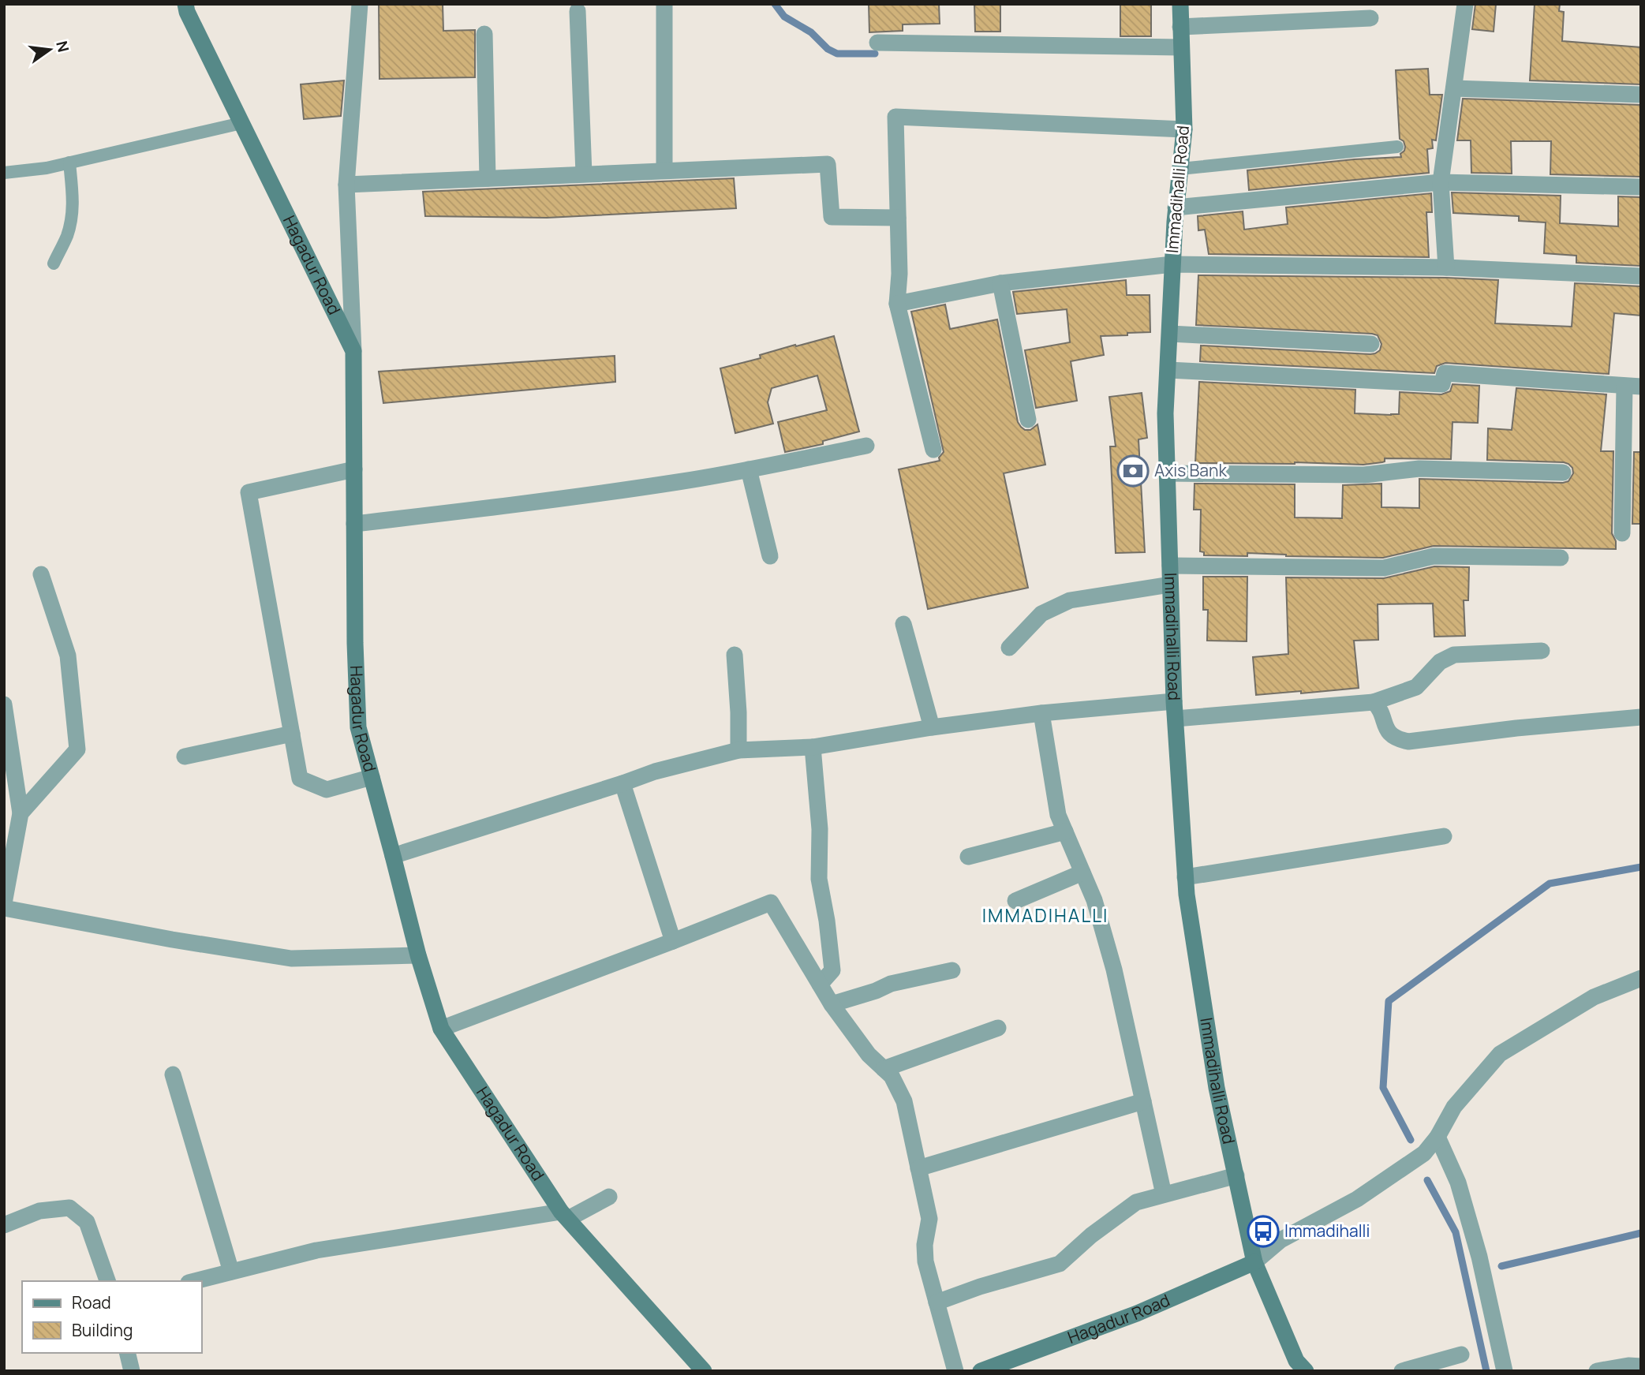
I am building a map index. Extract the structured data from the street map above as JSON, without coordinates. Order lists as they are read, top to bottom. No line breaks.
{"streets":{"street":["Immadihalli Road","Hagadur Road"]},"crossings":[["Immadihalli Road","Hagadur Road"]],"districts":["IMMADIHALLI"],"places":{"bank":["Axis Bank"],"bus stop":["Immadihalli"]},"legend":["Road","Building"],"north":"right"}
